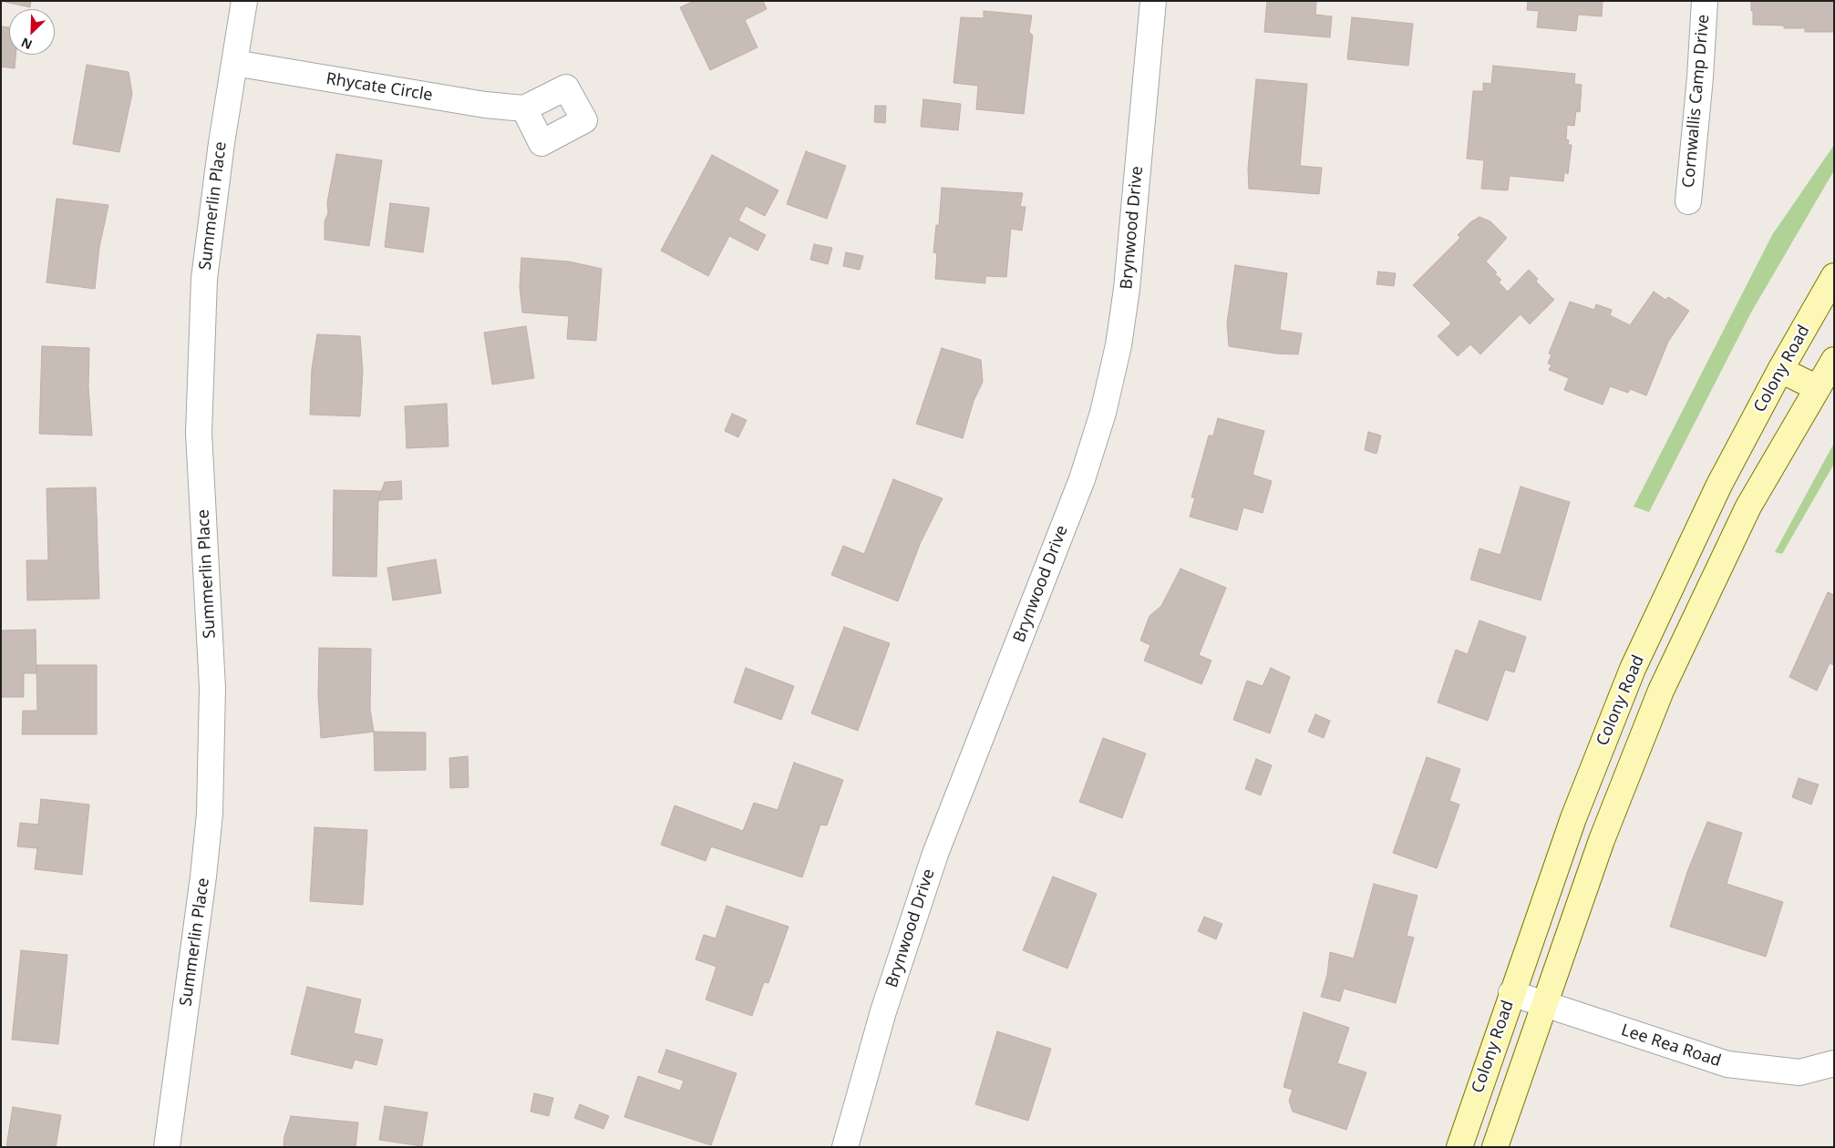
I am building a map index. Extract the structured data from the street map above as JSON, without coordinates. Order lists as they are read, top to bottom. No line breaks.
{"streets":{"main road":["Colony Road"],"street":["Rhycate Circle","Cornwallis Camp Drive","Summerlin Place","Brynwood Drive","Lee Rea Road"]},"crossings":[["Rhycate Circle","Summerlin Place"],["Colony Road","Lee Rea Road"]],"north":"bottom left"}
